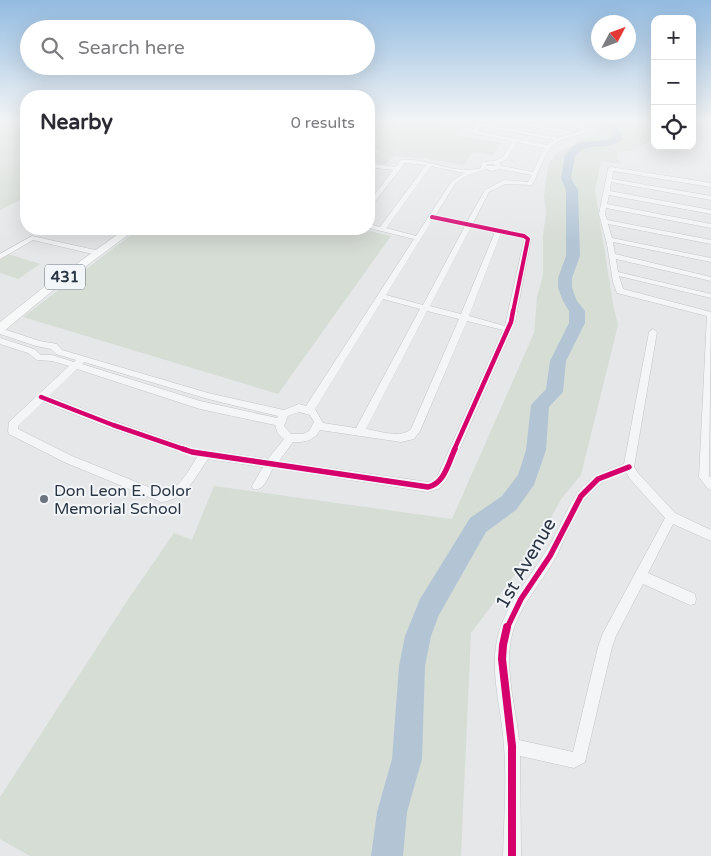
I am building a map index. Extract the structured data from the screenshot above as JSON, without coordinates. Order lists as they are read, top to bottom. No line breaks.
{"streets":{"main road":["431"],"street":["1st Avenue"]},"places":["Don Leon E. Dolor Memorial School"],"north":"top right","page":{"map_buttons":["+","−"],"search":"Search here","heading":["Nearby","0 results"]}}
